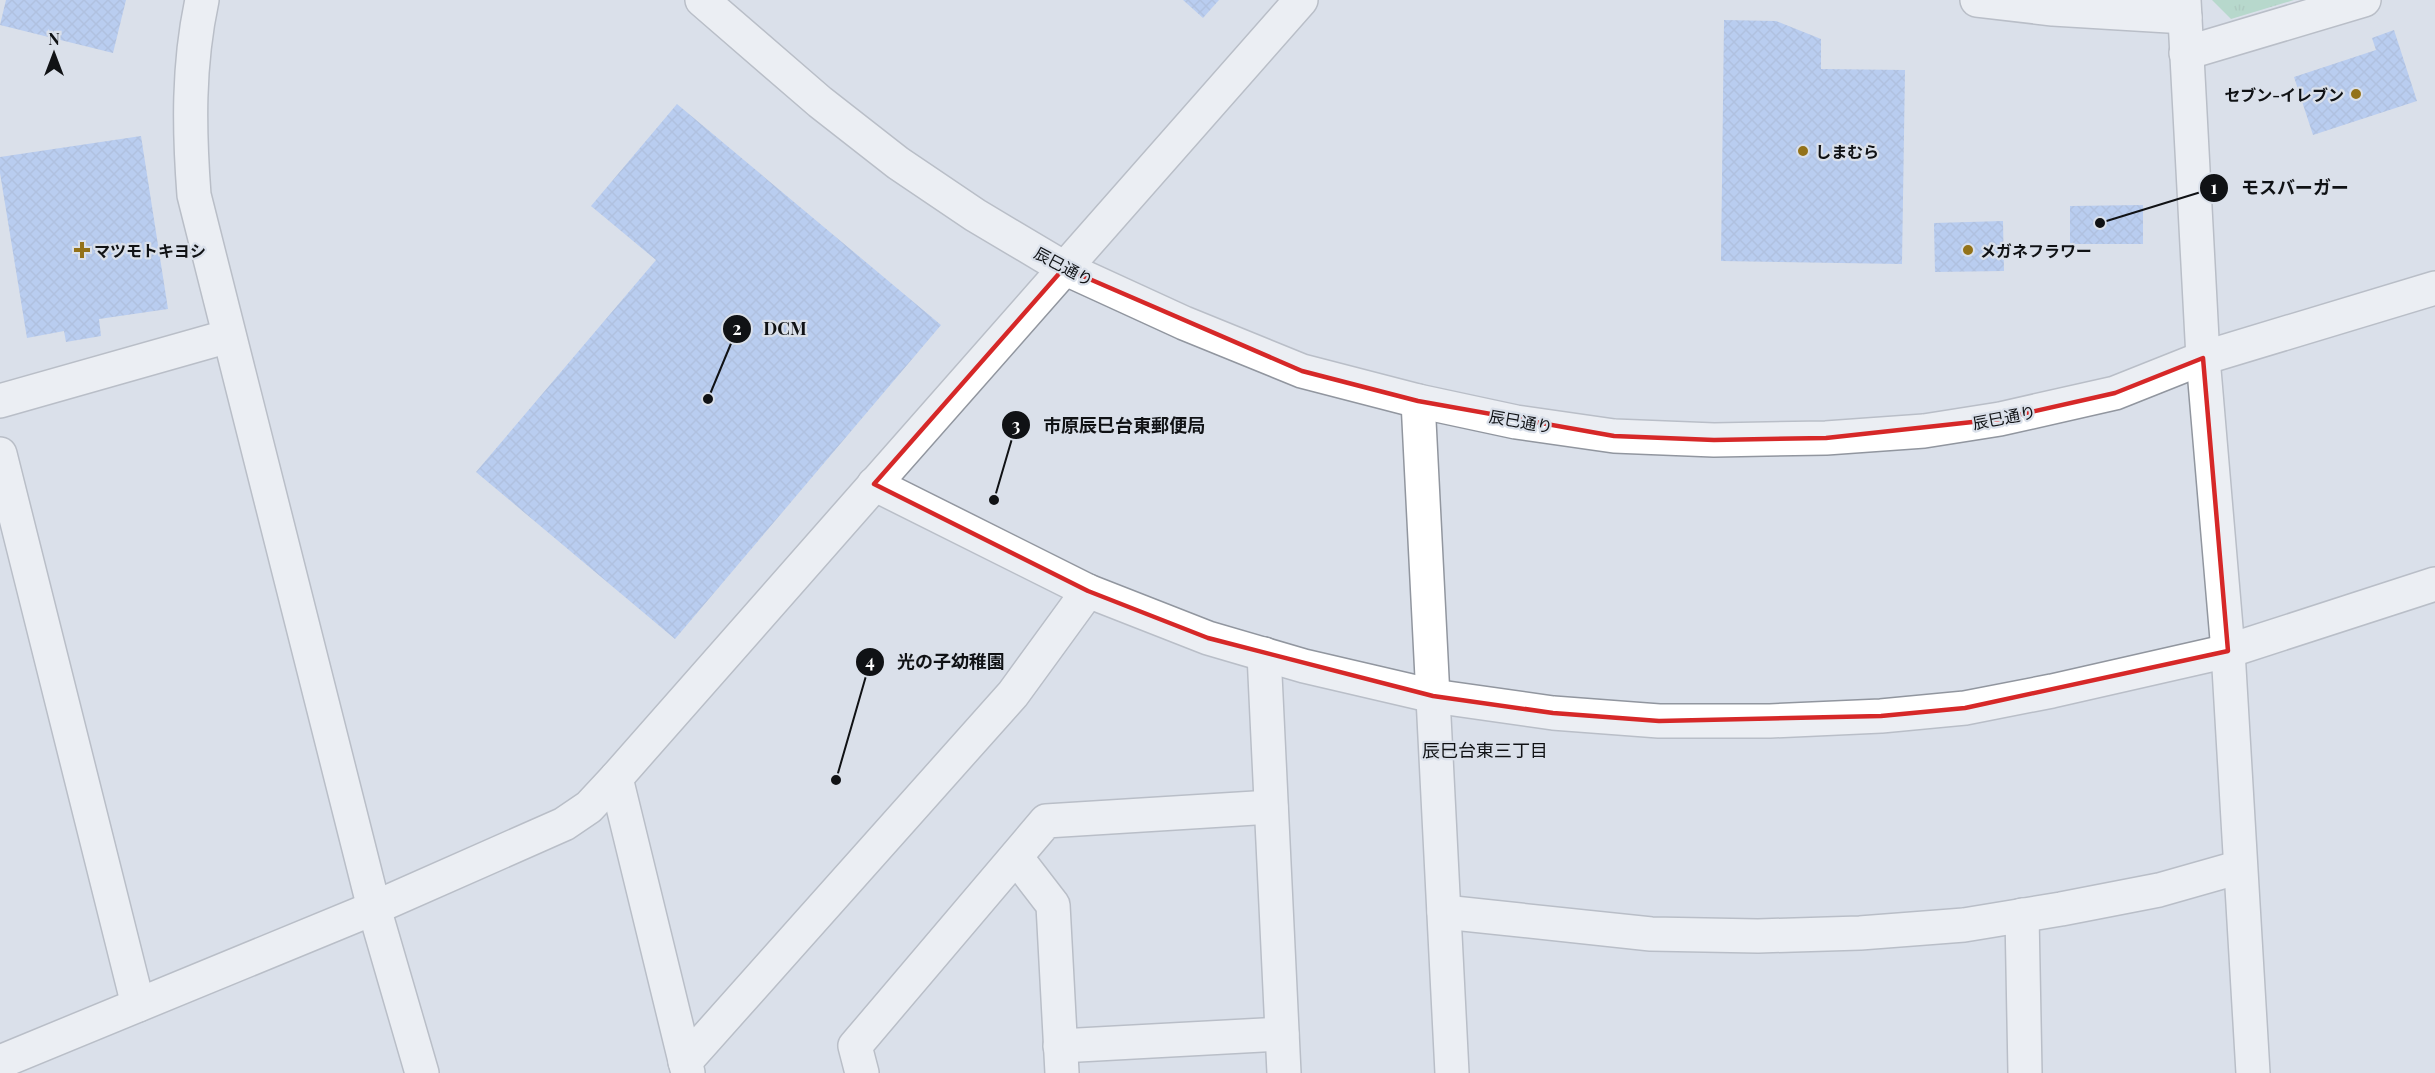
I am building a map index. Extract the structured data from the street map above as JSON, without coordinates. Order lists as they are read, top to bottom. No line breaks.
{"streets":{"street":["辰巳通り"]},"districts":["辰巳台東三丁目"],"places":{"other":["セブン-イレブン","しまむら","モスバーガー","メガネフラワー","DCM","市原辰巳台東郵便局","光の子幼稚園"],"health":["マツモトキヨシ"]},"north":"top"}
